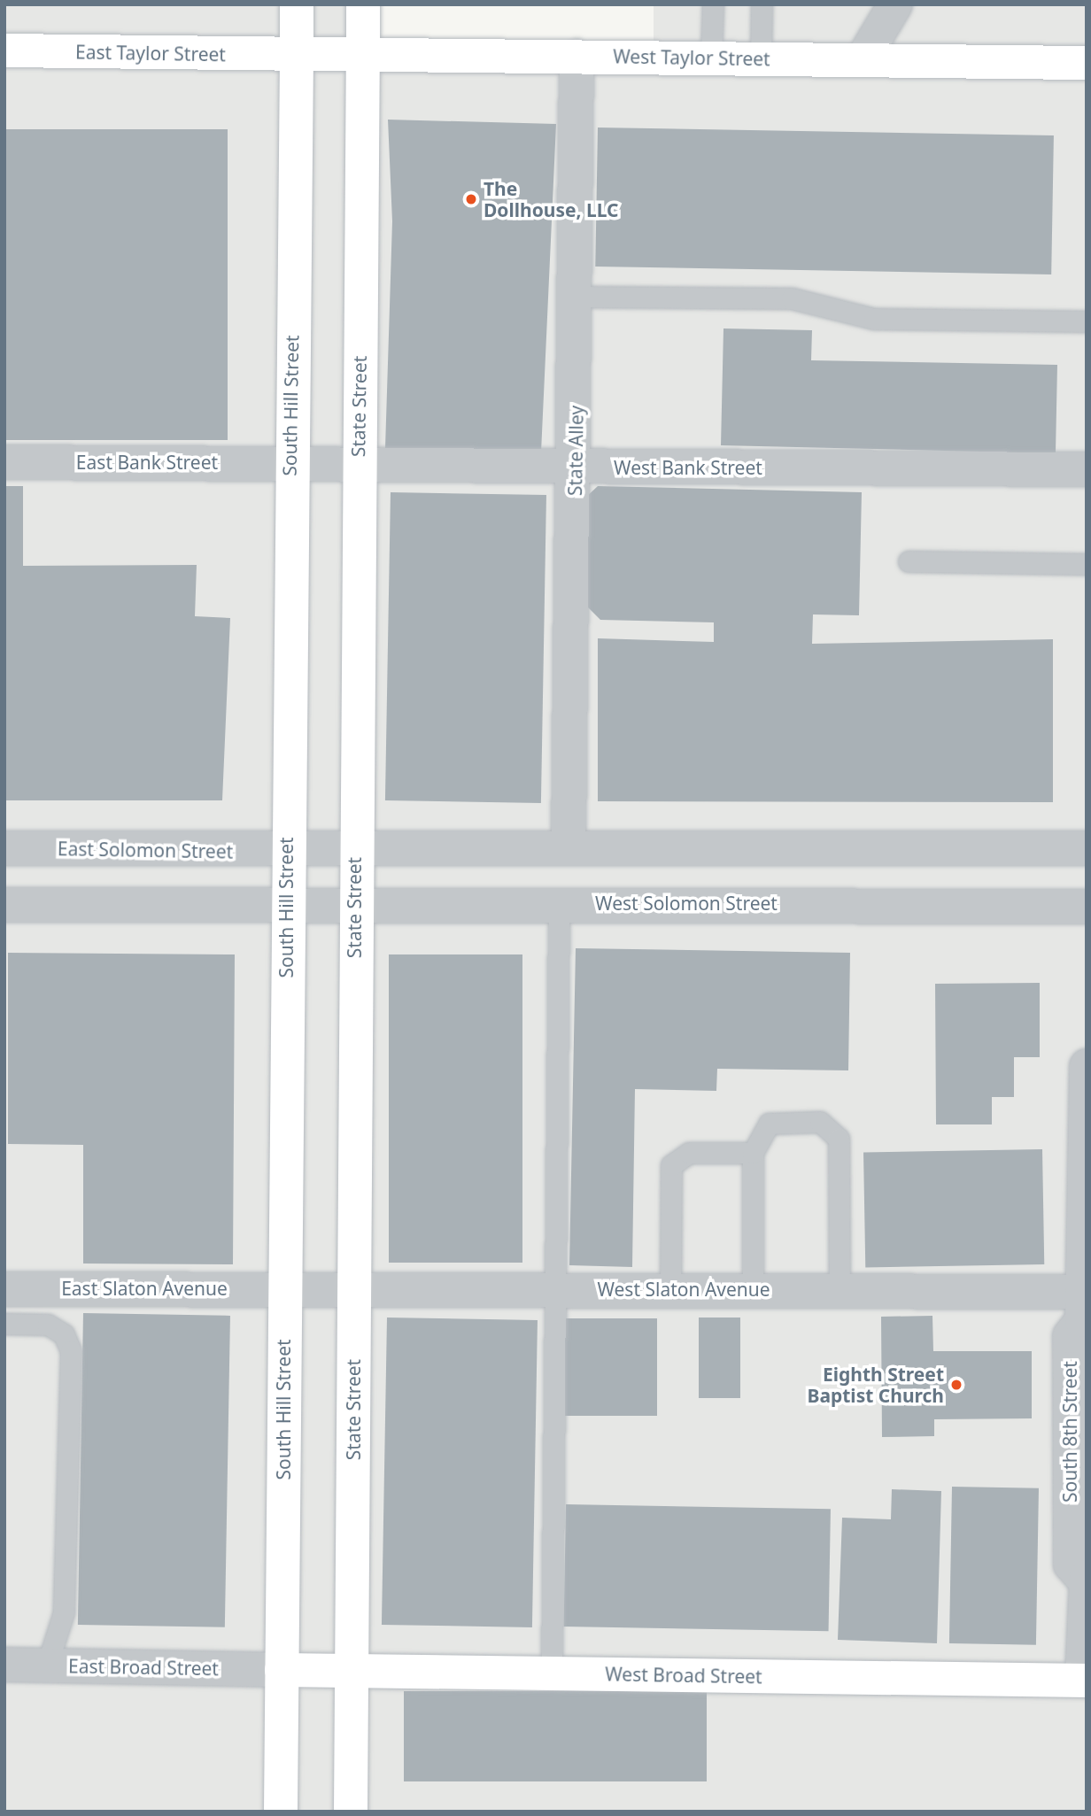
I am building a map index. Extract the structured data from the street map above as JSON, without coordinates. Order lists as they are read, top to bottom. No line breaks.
{"streets":{"main road":["East Taylor Street","West Taylor Street","South Hill Street","State Street","West Broad Street"],"street":["State Alley","East Bank Street","West Bank Street","East Solomon Street","West Solomon Street","East Slaton Avenue","West Slaton Avenue","South 8th Street","East Broad Street"]},"crossings":[["East Taylor Street","West Taylor Street"],["East Taylor Street","South Hill Street"],["West Taylor Street","South Hill Street"],["West Taylor Street","State Street"],["West Taylor Street","State Alley"],["South Hill Street","East Bank Street"],["South Hill Street","West Bank Street"],["South Hill Street","East Solomon Street"],["South Hill Street","West Solomon Street"],["South Hill Street","East Slaton Avenue"],["South Hill Street","West Slaton Avenue"],["South Hill Street","East Broad Street"],["South Hill Street","West Broad Street"],["State Street","West Bank Street"],["State Street","West Solomon Street"],["State Street","West Slaton Avenue"],["State Street","West Broad Street"],["State Alley","West Bank Street"],["East Bank Street","West Bank Street"],["East Slaton Avenue","West Slaton Avenue"],["West Slaton Avenue","South 8th Street"],["South 8th Street","West Broad Street"],["East Broad Street","West Broad Street"]],"places":["The Dollhouse, LLC","Eighth Street Baptist Church"]}
